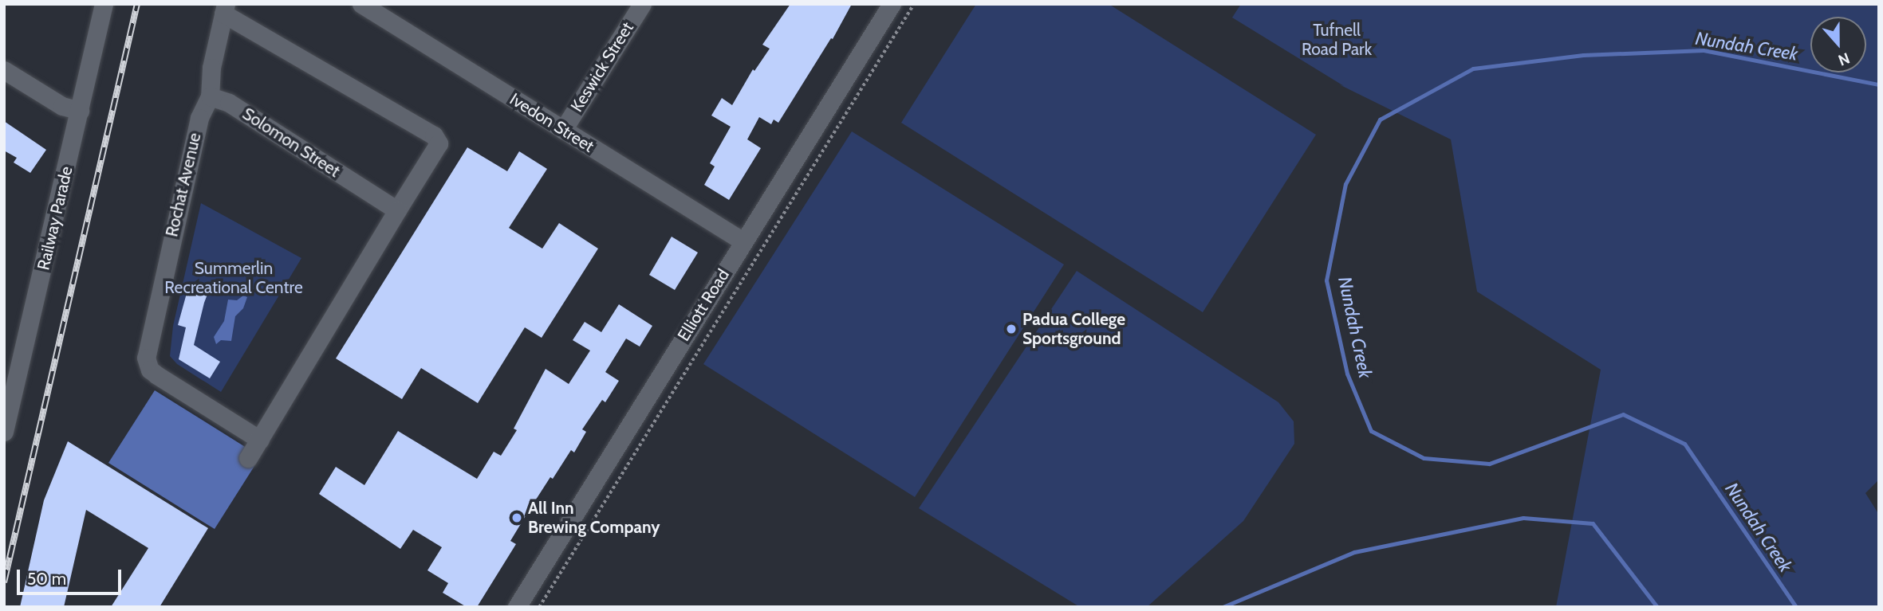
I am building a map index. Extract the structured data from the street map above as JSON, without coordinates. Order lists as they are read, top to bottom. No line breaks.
{"streets":{"street":["Keswick Street","Ivedon Street","Solomon Street","Rochat Avenue","Railway Parade","Elliott Road"]},"crossings":[["Keswick Street","Ivedon Street"],["Ivedon Street","Elliott Road"],["Solomon Street","Rochat Avenue"]],"water":["Nundah Creek"],"parks":["Tufnell Road Park","Summerlin Recreational Centre"],"places":["Padua College Sportsground","All Inn Brewing Company"],"scale_bar":"50 m","north":"bottom"}
